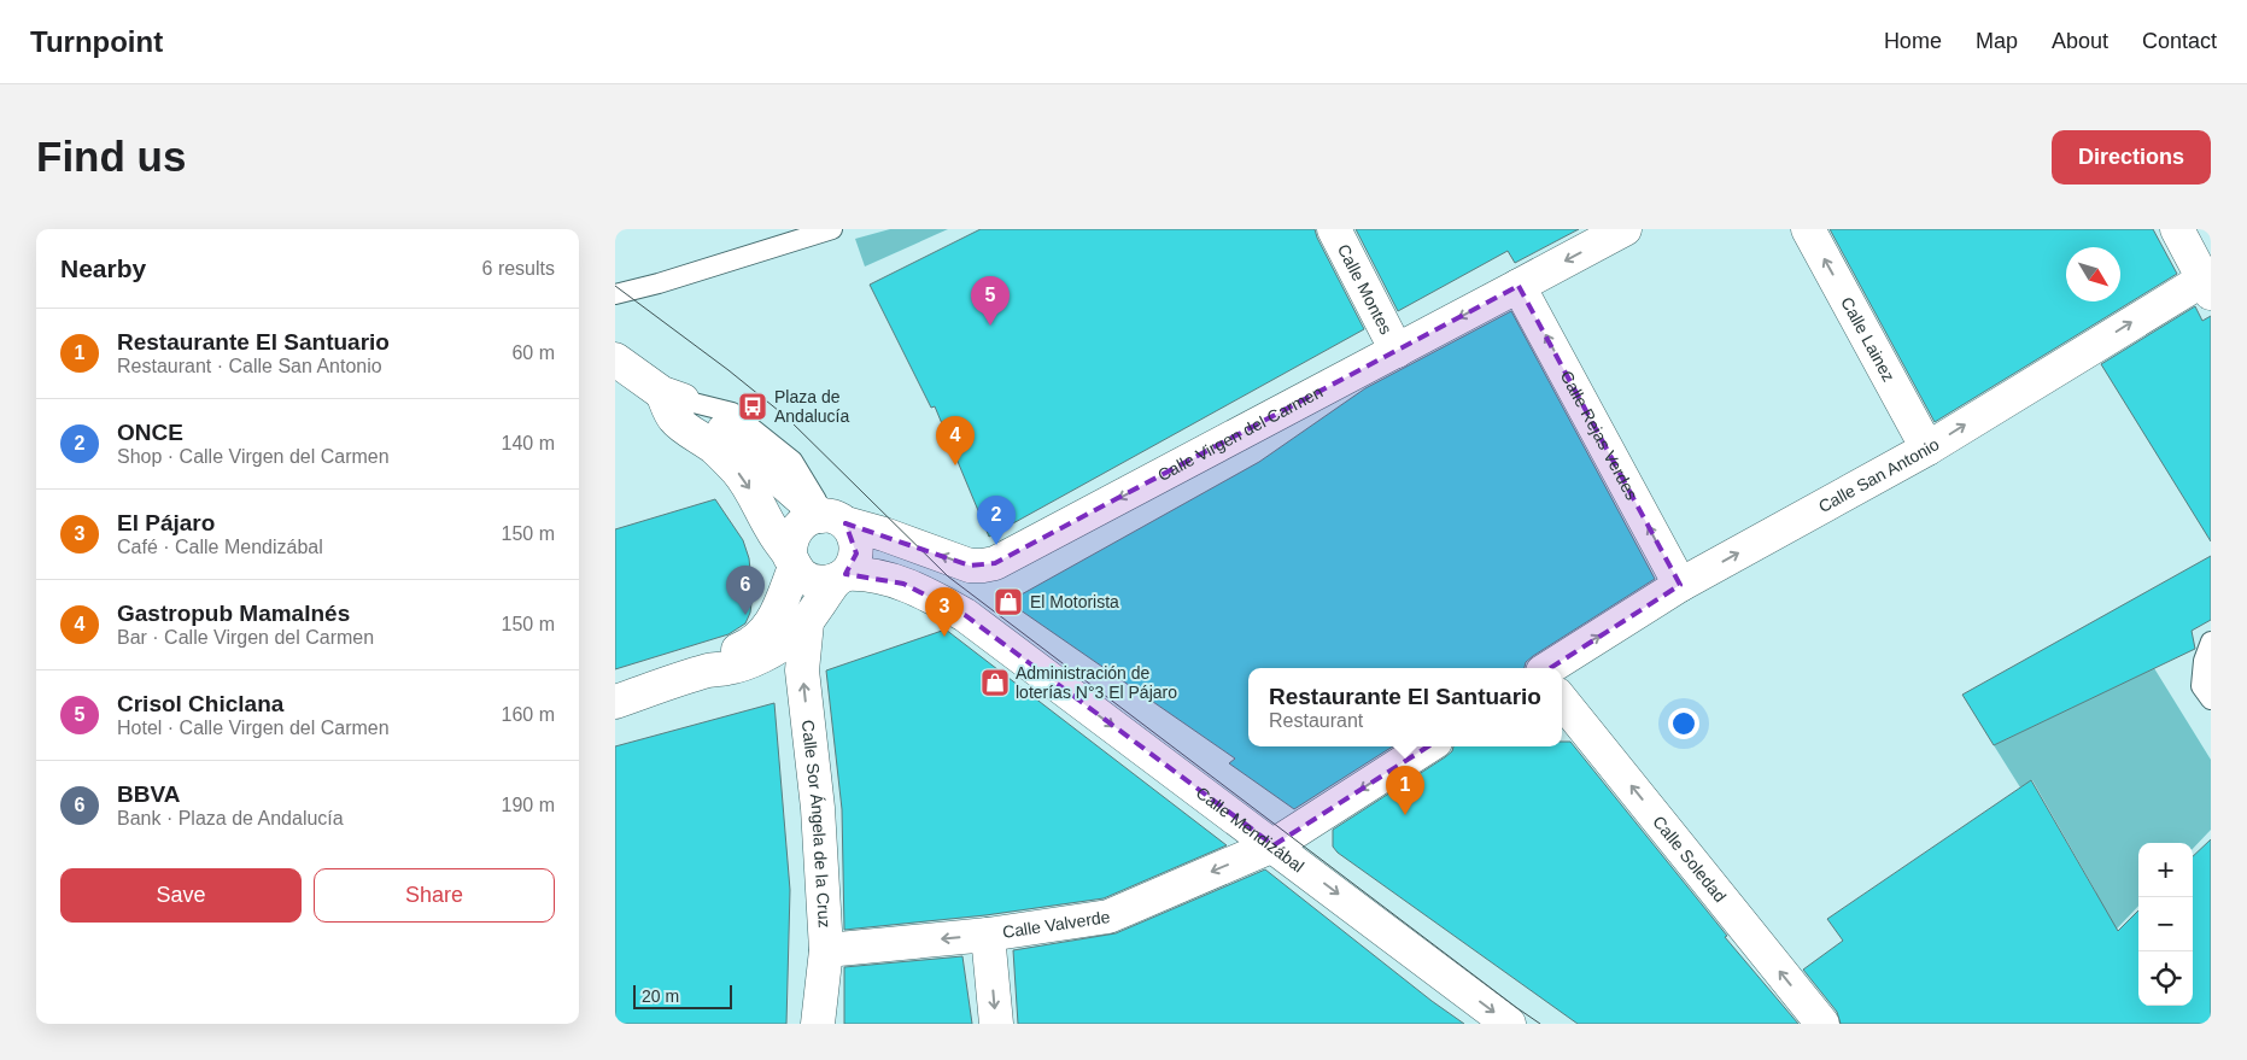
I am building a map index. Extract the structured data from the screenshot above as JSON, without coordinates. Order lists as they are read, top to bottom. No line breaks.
{"streets":{"street":["Calle Montes","Calle Lainez","Calle Virgen del Carmen","Calle Rejas Verdes","Calle San Antonio","Calle Sor Ángela de la Cruz","Calle Mendizábal","Calle Soledad","Calle Valverde"]},"crossings":[["Calle Montes","Calle Virgen del Carmen"],["Calle Lainez","Calle San Antonio"],["Calle Virgen del Carmen","Calle Rejas Verdes"],["Calle Virgen del Carmen","Calle Mendizábal"],["Calle Rejas Verdes","Calle San Antonio"],["Calle Sor Ángela de la Cruz","Calle Valverde"],["Calle Mendizábal","Calle Valverde"]],"one_way":["Calle Lainez","Calle Virgen del Carmen","Calle Rejas Verdes","Calle San Antonio","Calle Sor Ángela de la Cruz","Calle Mendizábal","Calle Soledad","Calle Valverde"],"places":{"bus stop":["Plaza de Andalucía"],"shop":["El Motorista","Administración de loterías N°3 El Pájaro"]},"scale_bar":"20 m","north":"bottom right","page":{"header":"Turnpoint","nav":["Home","Map","About","Contact"],"buttons":["Directions",["Save","Share"]],"title":"Find us","heading":["Nearby","6 results"],"pins":["5","4","2","6","3","1"],"list":[{"mark":"1","name":"Restaurante El Santuario","note":"Restaurant · Calle San Antonio","value":"60 m"},{"mark":"2","name":"ONCE","note":"Shop · Calle Virgen del Carmen","value":"140 m"},{"mark":"3","name":"El Pájaro","note":"Café · Calle Mendizábal","value":"150 m"},{"mark":"4","name":"Gastropub MamaInés","note":"Bar · Calle Virgen del Carmen","value":"150 m"},{"mark":"5","name":"Crisol Chiclana","note":"Hotel · Calle Virgen del Carmen","value":"160 m"},{"mark":"6","name":"BBVA","note":"Bank · Plaza de Andalucía","value":"190 m"}],"popup":["Restaurante El Santuario","Restaurant"],"map_buttons":["+","−"],"scale":"20 m"}}
